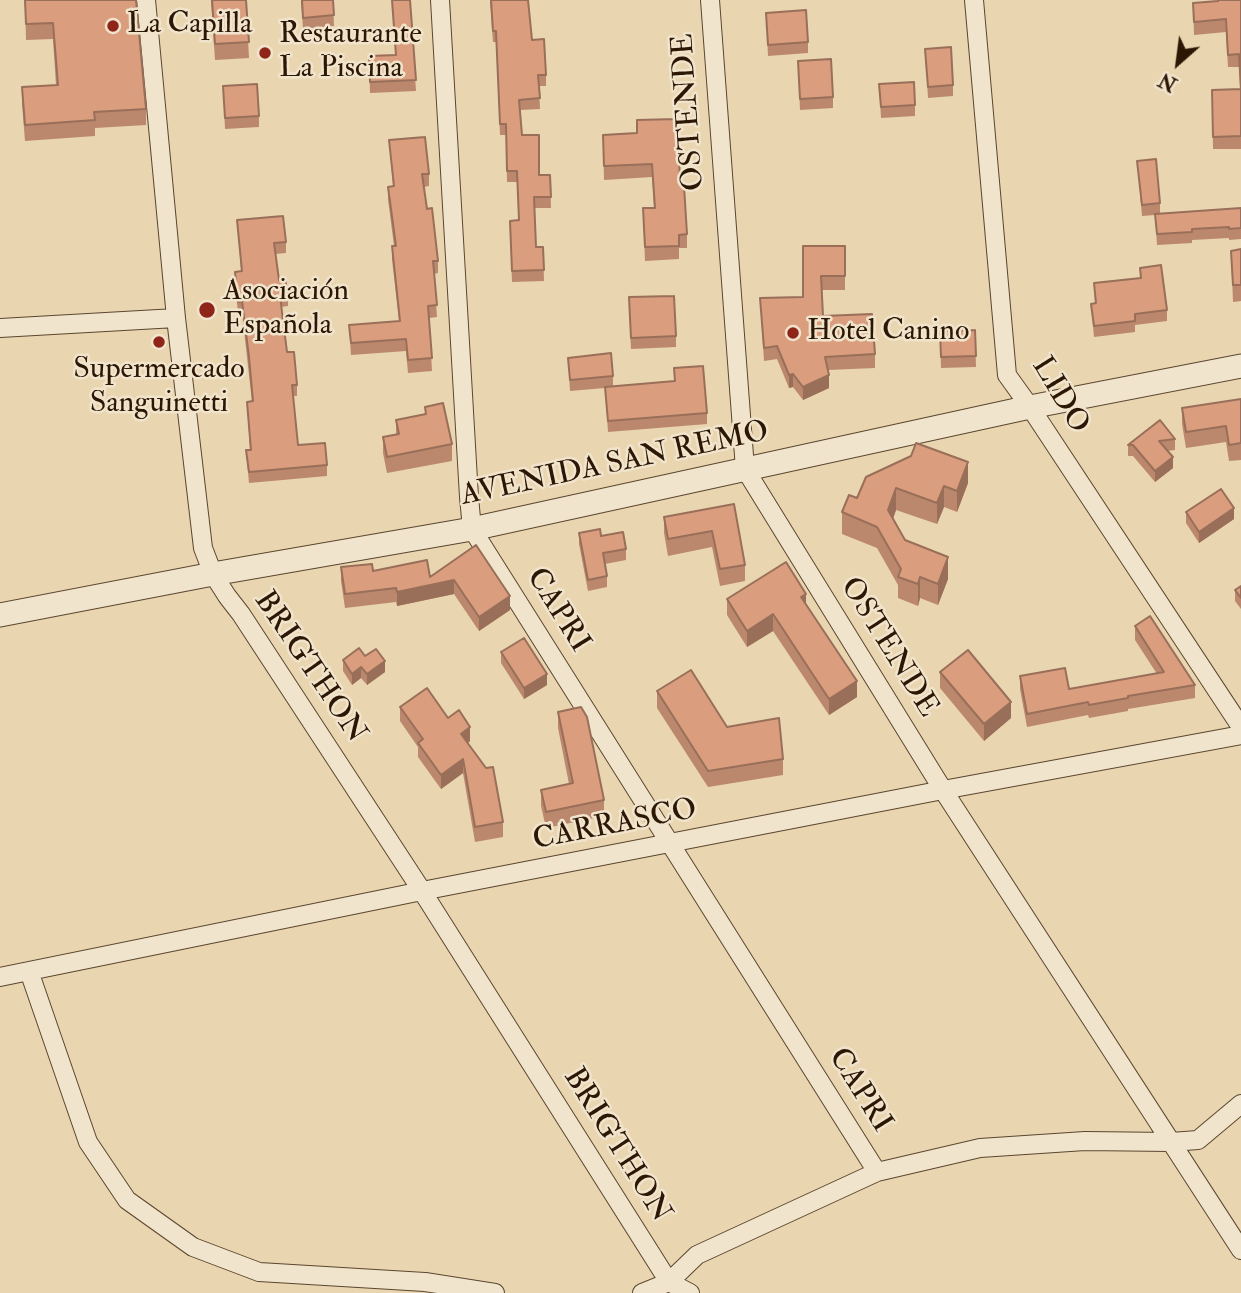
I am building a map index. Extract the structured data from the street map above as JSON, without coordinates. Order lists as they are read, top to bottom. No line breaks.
{"streets":{"street":["OSTENDE","LIDO","AVENIDA SAN REMO","CAPRI","BRIGTHON","CARRASCO"]},"crossings":[["OSTENDE","AVENIDA SAN REMO"],["OSTENDE","CARRASCO"],["LIDO","AVENIDA SAN REMO"],["AVENIDA SAN REMO","CAPRI"],["AVENIDA SAN REMO","BRIGTHON"],["CAPRI","CARRASCO"],["BRIGTHON","CARRASCO"]],"places":["La Capilla","Restaurante La Piscina","Asociación Española","Hotel Canino","Supermercado Sanguinetti"],"north":"bottom left"}
